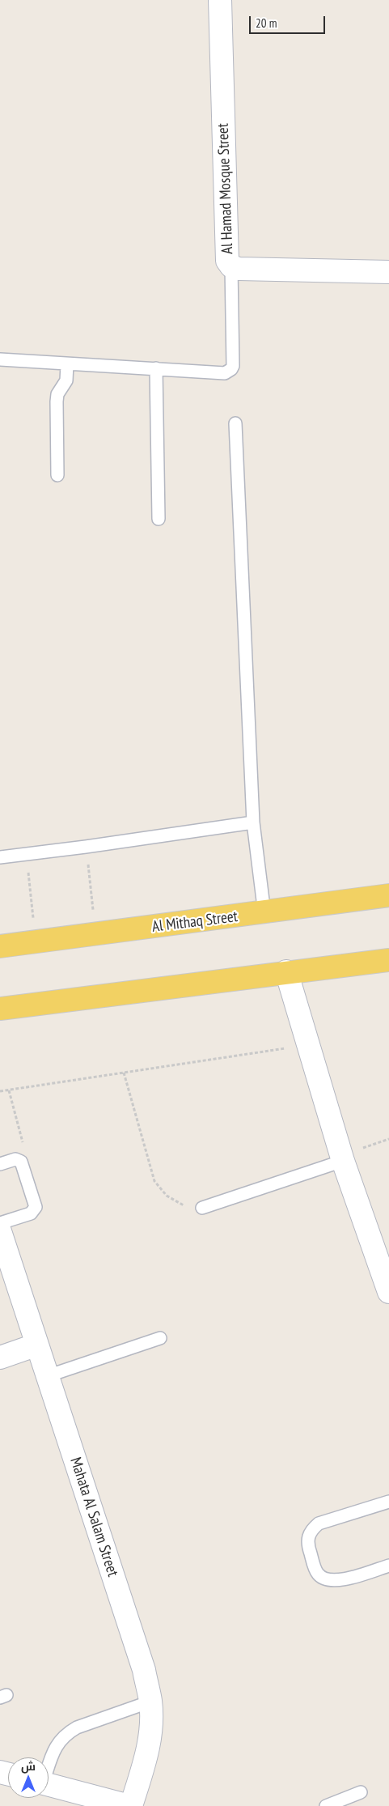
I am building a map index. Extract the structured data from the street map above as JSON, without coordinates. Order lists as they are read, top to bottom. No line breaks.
{"streets":{"main road":["Al Mithaq Street"],"street":["Al Hamad Mosque Street","Mahata Al Salam Street"]},"scale_bar":"20 m","north":"top"}
